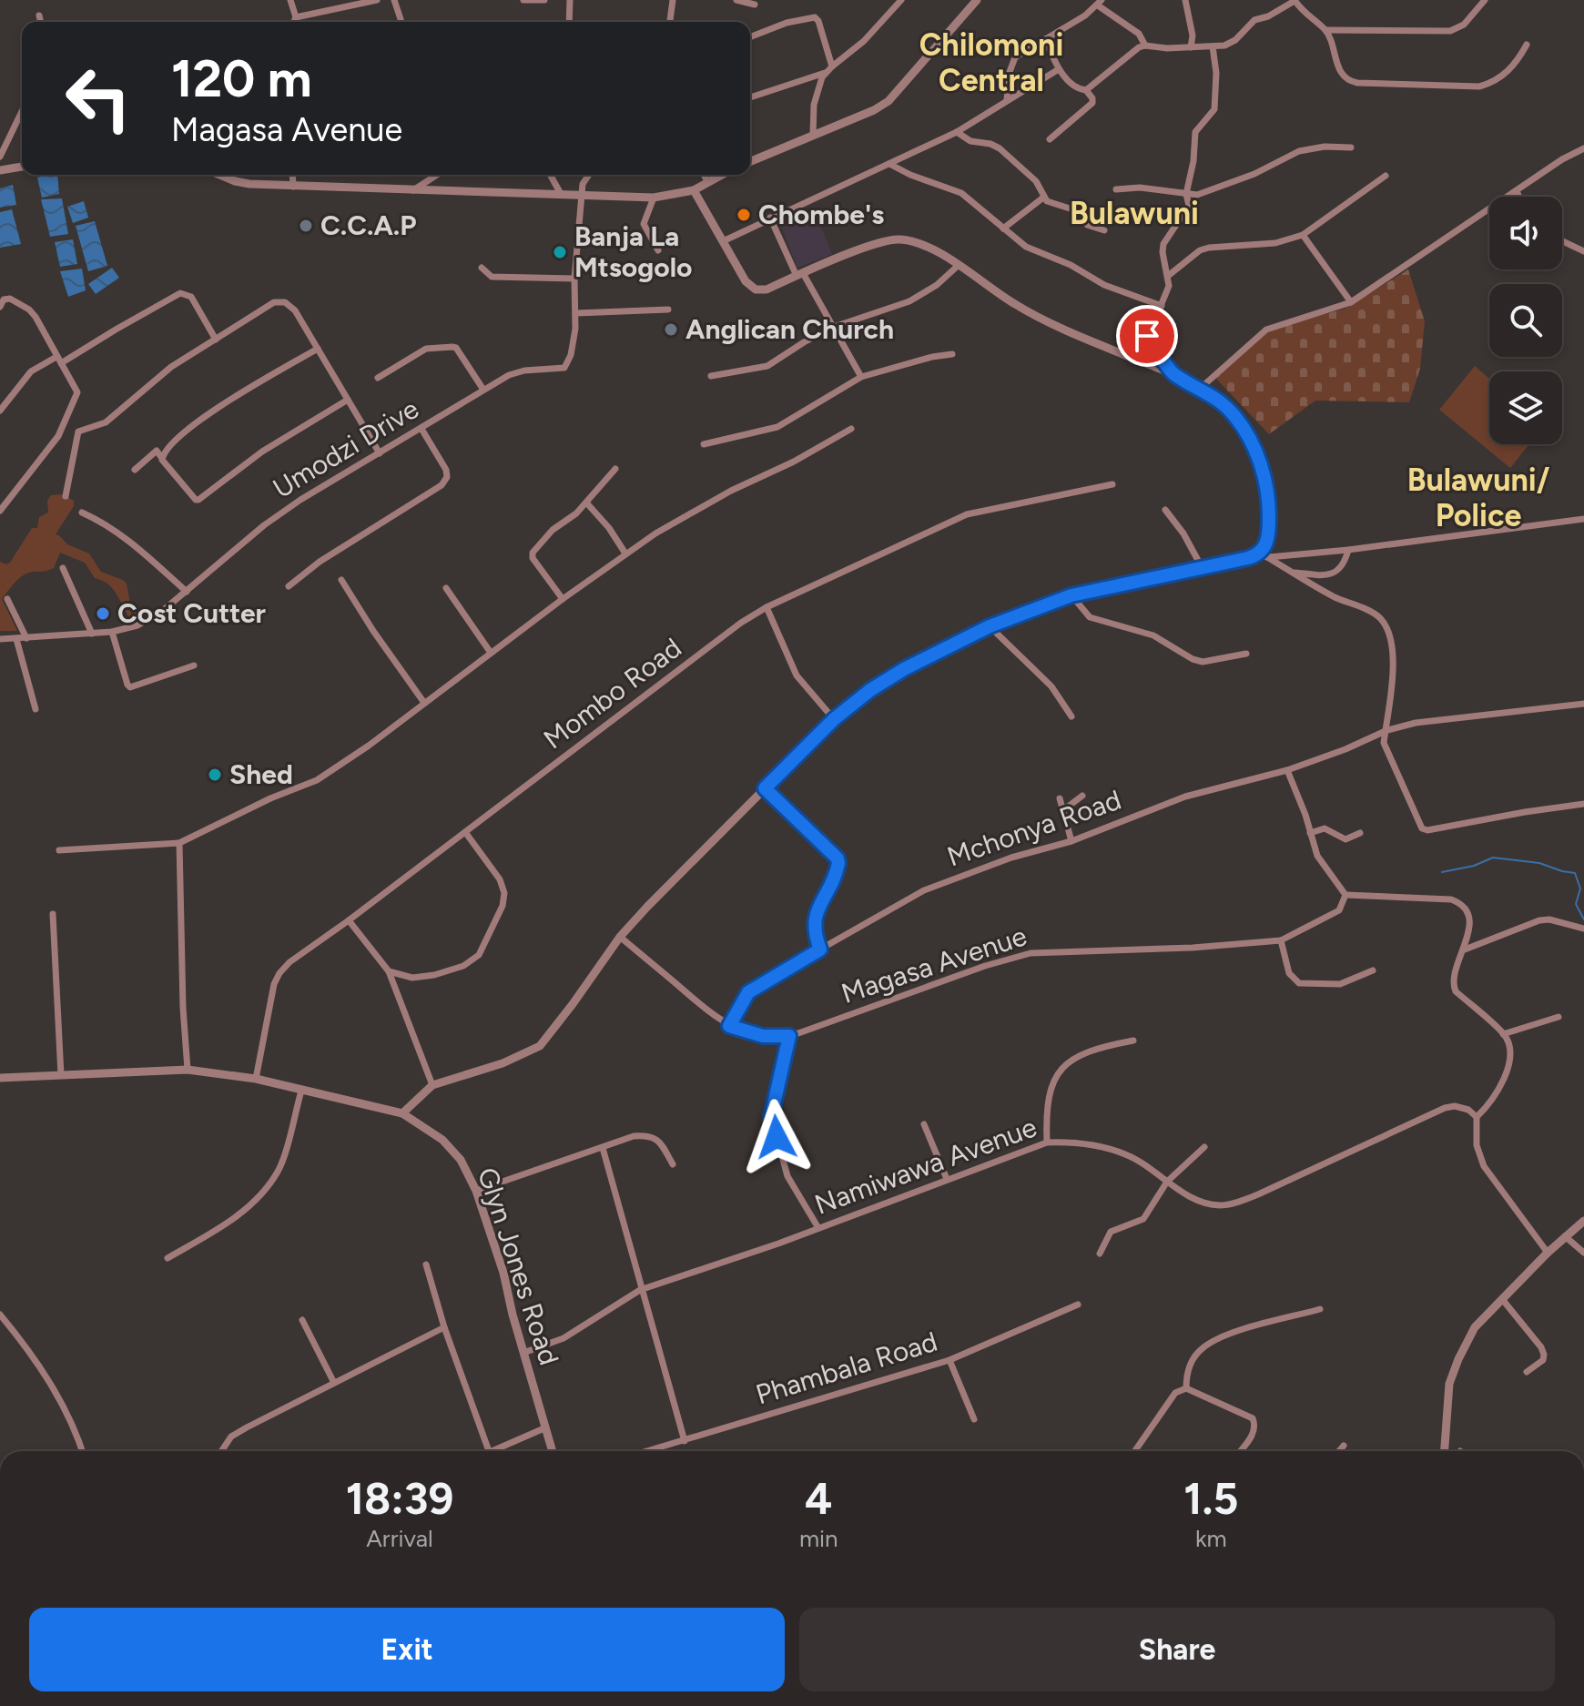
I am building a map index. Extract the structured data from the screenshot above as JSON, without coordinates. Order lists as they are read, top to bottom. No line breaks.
{"streets":{"street":["Umodzi Drive","Mombo Road","Mchonya Road","Magasa Avenue","Namiwawa Avenue","Glyn Jones Road","Phambala Road"]},"crossings":[["Mchonya Road","Magasa Avenue"],["Namiwawa Avenue","Glyn Jones Road"]],"districts":["Chilomoni Central","Bulawuni","Bulawuni/ Police"],"places":["Chombe's","C.C.A.P","Banja La Mtsogolo","Anglican Church","Cost Cutter","Shed"],"page":{"turn":["120 m","Magasa Avenue"],"eta":["18:39","Arrival","4","min","1.5","km"],"buttons":["Exit","Share"]}}
